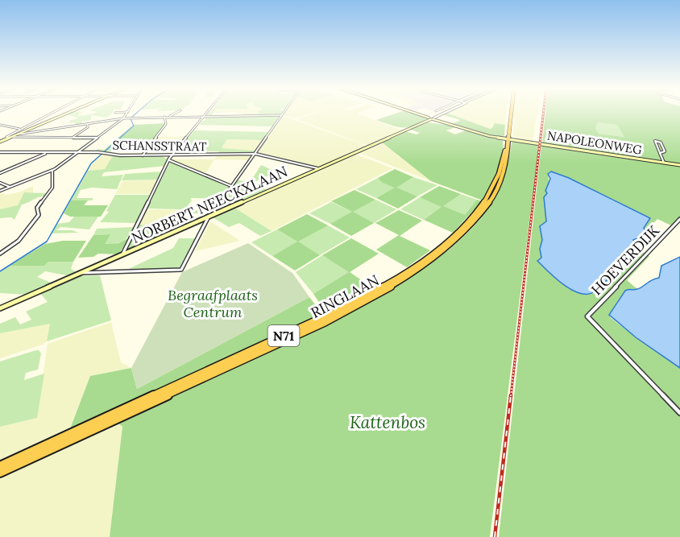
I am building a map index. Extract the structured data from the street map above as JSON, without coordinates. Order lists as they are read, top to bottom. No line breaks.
{"streets":{"highway":["RINGLAAN","N71"],"main road":["NAPOLEONWEG","NORBERT NEECKXLAAN"],"street":["SCHANSSTRAAT","HOEVERDIJK"]},"crossings":[["NAPOLEONWEG","RINGLAAN"],["NAPOLEONWEG","N71"],["SCHANSSTRAAT","NORBERT NEECKXLAAN"],["RINGLAAN","N71"]],"parks":["Begraafplaats Centrum","Kattenbos"]}
